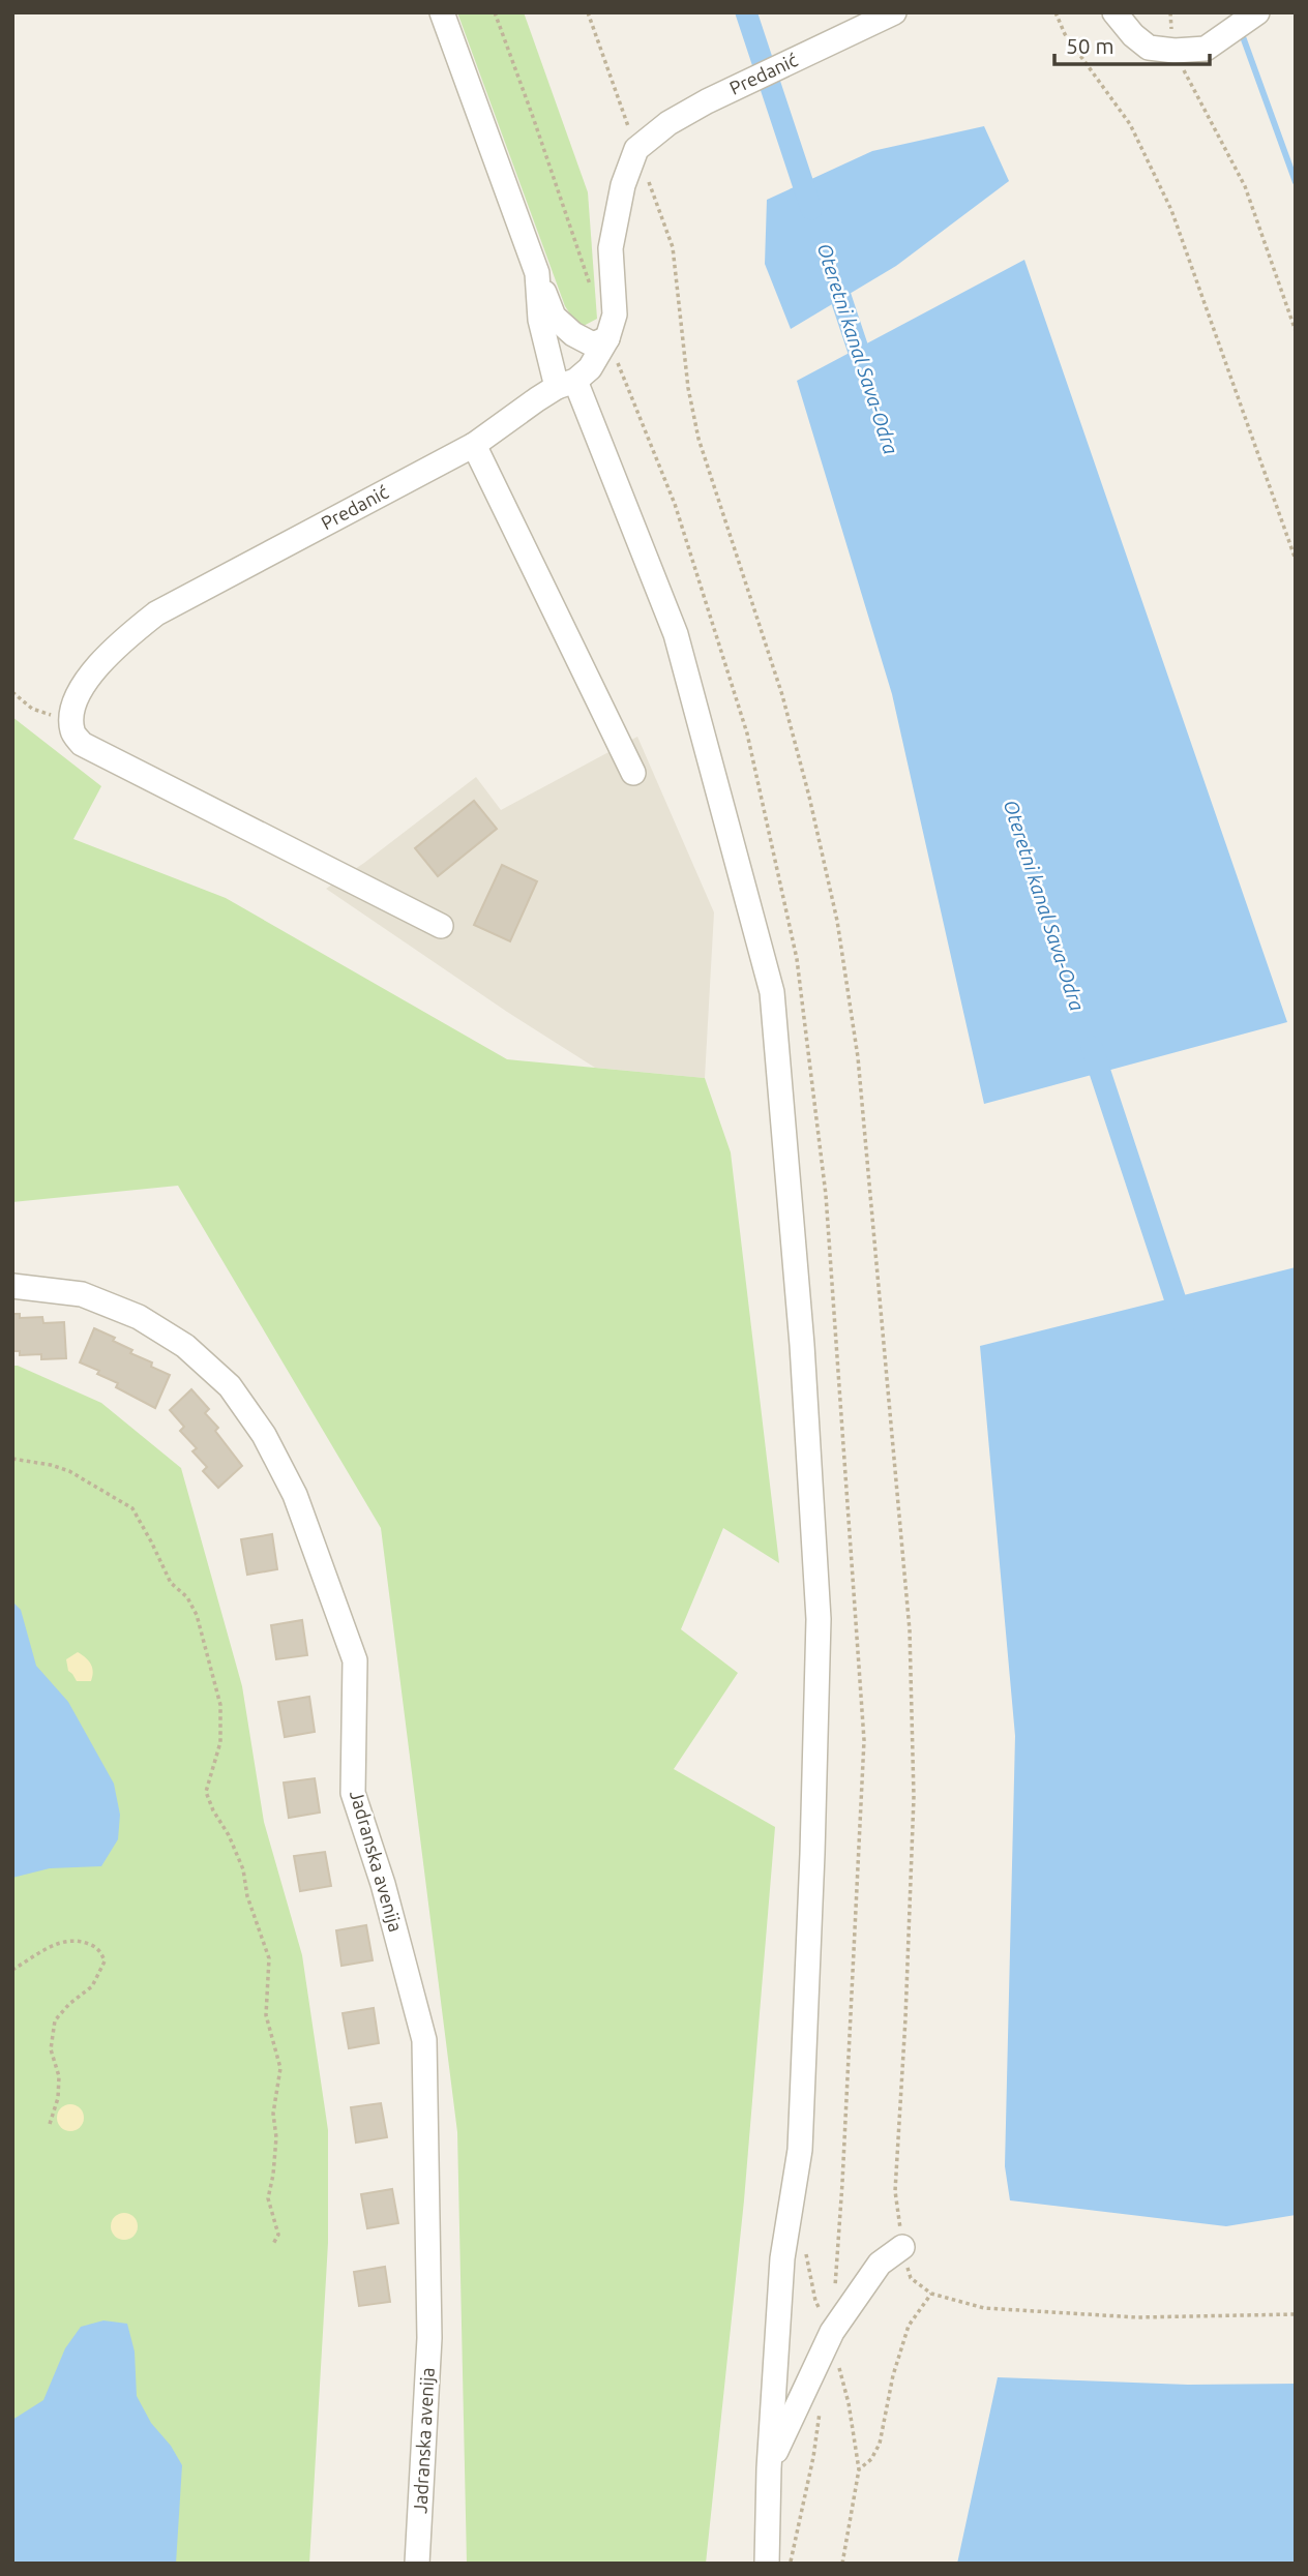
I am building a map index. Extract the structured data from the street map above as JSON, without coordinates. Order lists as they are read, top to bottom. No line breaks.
{"streets":{"street":["Predanić","Jadranska avenija"]},"water":["Oteretni kanal Sava-Odra"],"scale_bar":"50 m"}
